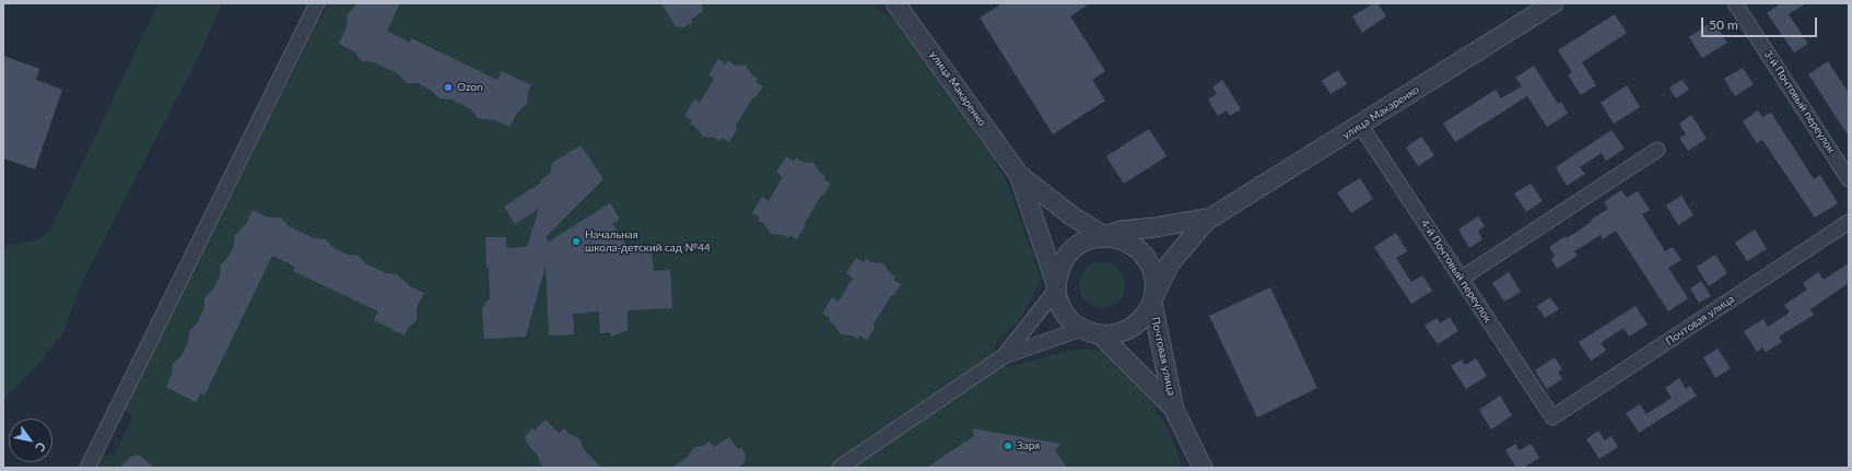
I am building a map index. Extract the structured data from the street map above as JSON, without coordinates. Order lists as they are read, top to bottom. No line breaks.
{"streets":{"street":["улица Макаренко","3-й Почтовый переулок","4-й Почтовый переулок","Почтовая улица"]},"crossings":[["улица Макаренко","4-й Почтовый переулок"],["улица Макаренко","Почтовая улица"],["4-й Почтовый переулок","Почтовая улица"]],"places":["Ozon","Начальная школа-детский сад №44","Заря"],"scale_bar":"50 m","north":"bottom right"}
